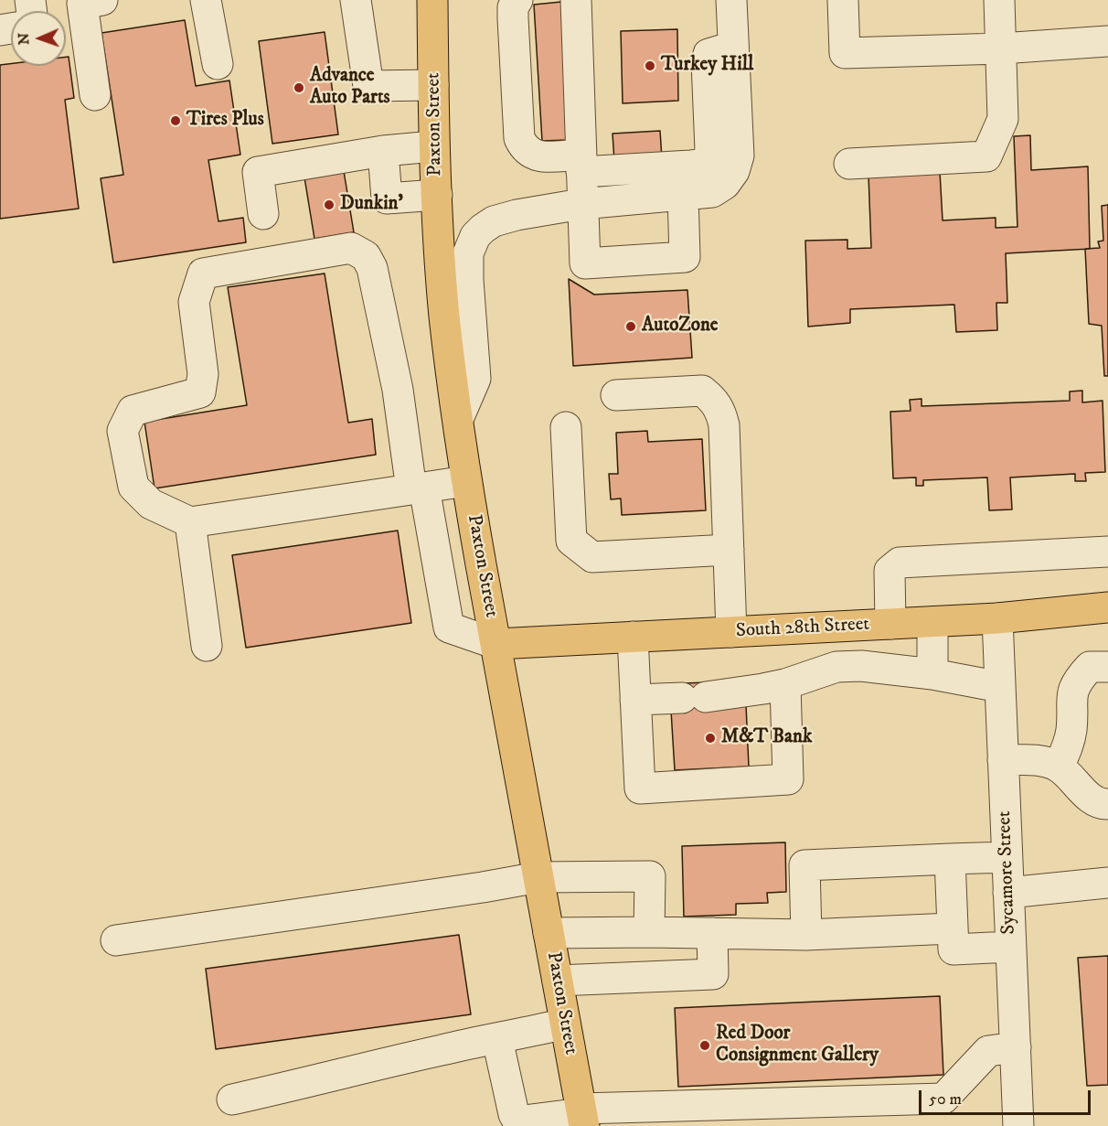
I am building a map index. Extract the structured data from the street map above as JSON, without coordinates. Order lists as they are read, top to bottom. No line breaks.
{"streets":{"main road":["Paxton Street","South 28th Street"],"street":["Sycamore Street"]},"crossings":[["Paxton Street","South 28th Street"],["South 28th Street","Sycamore Street"]],"places":["Turkey Hill","Advance Auto Parts","Tires Plus","Dunkin'","AutoZone","M&T Bank","Red Door Consignment Gallery"],"scale_bar":"50 m","north":"left"}
